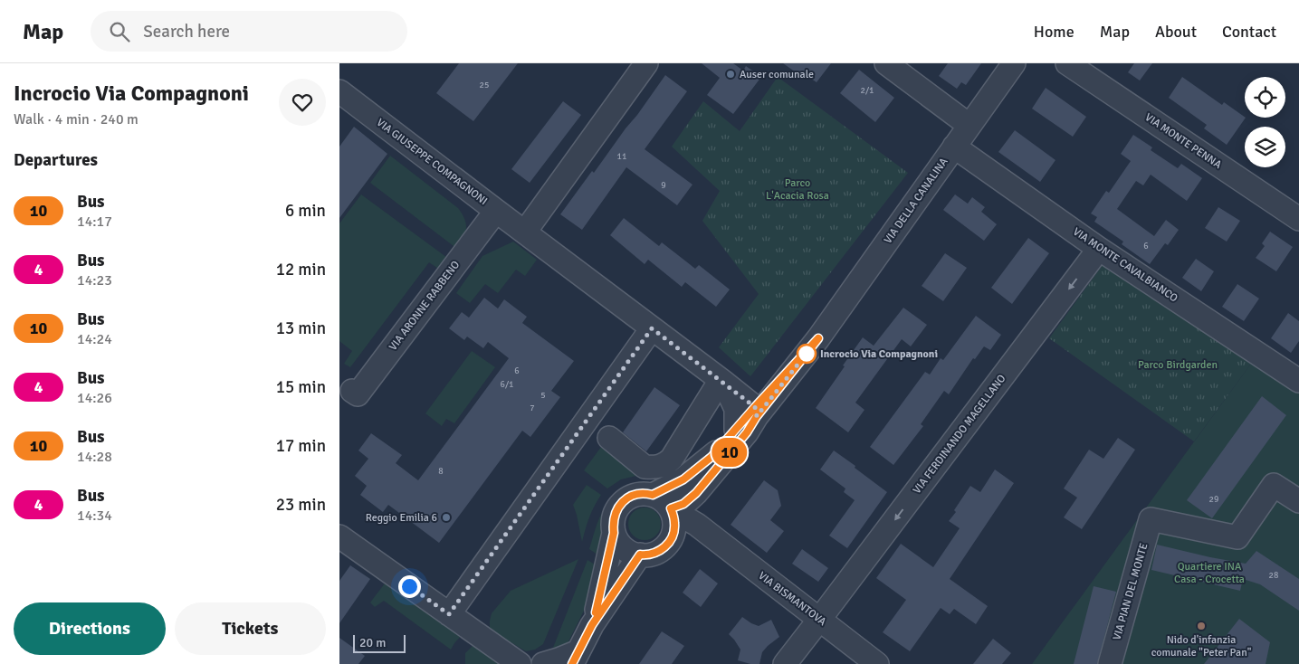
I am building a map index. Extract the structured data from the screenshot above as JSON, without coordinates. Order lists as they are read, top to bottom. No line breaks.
{"streets":{"street":["VIA MONTE PENNA","VIA GIUSEPPE COMPAGNONI","VIA DELLA CANALINA","VIA MONTE CAVALBIANCO","VIA ARONNE RABBENO","VIA FERDINANDO MAGELLANO","VIA PIAN DEL MONTE","VIA BISMANTOVA"]},"crossings":[["VIA GIUSEPPE COMPAGNONI","VIA DELLA CANALINA"],["VIA GIUSEPPE COMPAGNONI","VIA ARONNE RABBENO"],["VIA DELLA CANALINA","VIA MONTE CAVALBIANCO"],["VIA DELLA CANALINA","VIA BISMANTOVA"],["VIA MONTE CAVALBIANCO","VIA FERDINANDO MAGELLANO"],["VIA FERDINANDO MAGELLANO","VIA BISMANTOVA"]],"one_way":["VIA FERDINANDO MAGELLANO"],"parks":["Parco L'Acacia Rosa","Parco Birdgarden","Quartiere INA Casa - Crocetta"],"places":["Auser comunale","Incrocio Via Compagnoni","Reggio Emilia 6","Nido d'infanzia comunale \"Peter Pan\""],"lines":["bus line 10"],"house_numbers":["25","2/1","11","9","6","6","6/1","5","7","8","29","28"],"scale_bar":"20 m","page":{"header":"Map","search":"Search here","nav":["Home","Map","About","Contact"],"heading":[["Incrocio Via Compagnoni","Walk · 4 min · 240 m"],"Departures"],"on_map":"10","list":[{"mark":"10","name":"Bus","note":"14:17","value":"6 min"},{"mark":"4","name":"Bus","note":"14:23","value":"12 min"},{"mark":"10","name":"Bus","note":"14:24","value":"13 min"},{"mark":"4","name":"Bus","note":"14:26","value":"15 min"},{"mark":"10","name":"Bus","note":"14:28","value":"17 min"},{"mark":"4","name":"Bus","note":"14:34","value":"23 min"}],"buttons":["Directions","Tickets"],"scale":"20 m"}}
